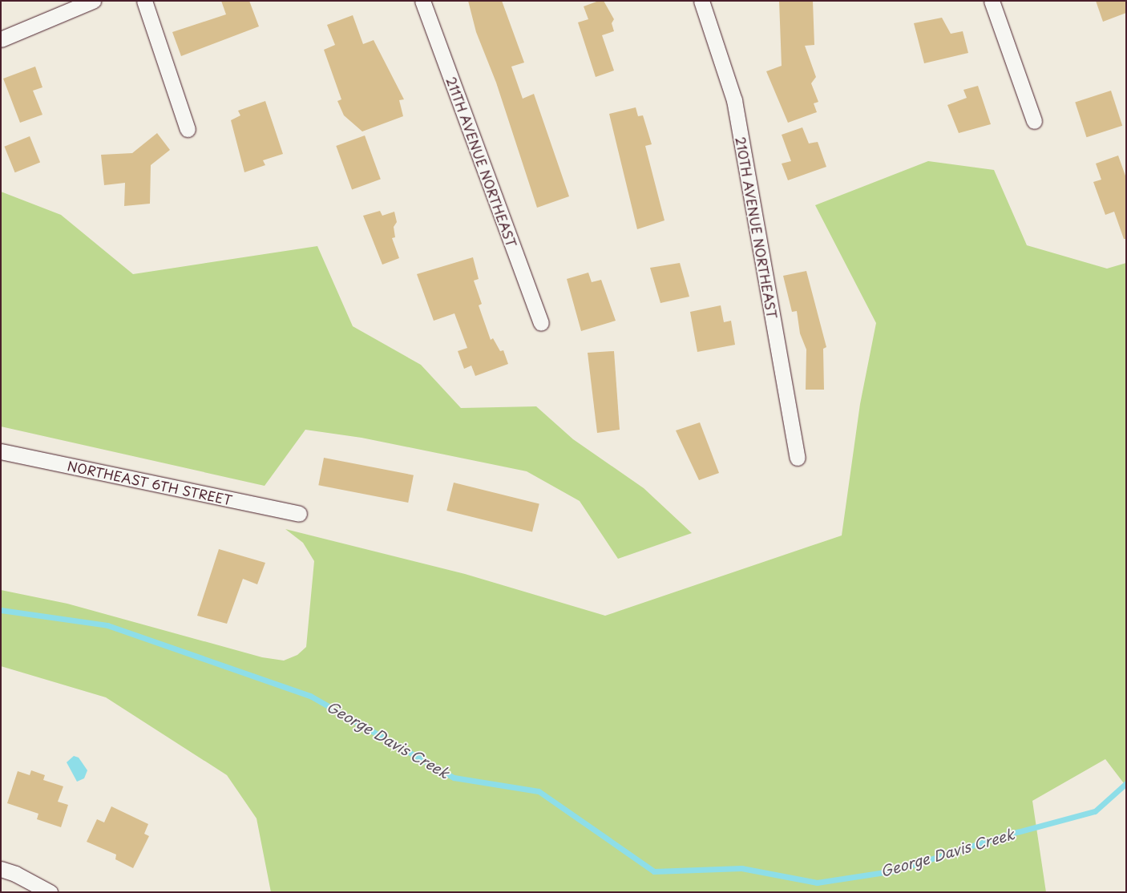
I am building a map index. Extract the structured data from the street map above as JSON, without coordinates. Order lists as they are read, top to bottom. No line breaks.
{"streets":{"street":["211TH AVENUE NORTHEAST","210TH AVENUE NORTHEAST","NORTHEAST 6TH STREET"]},"water":["George Davis Creek"]}
